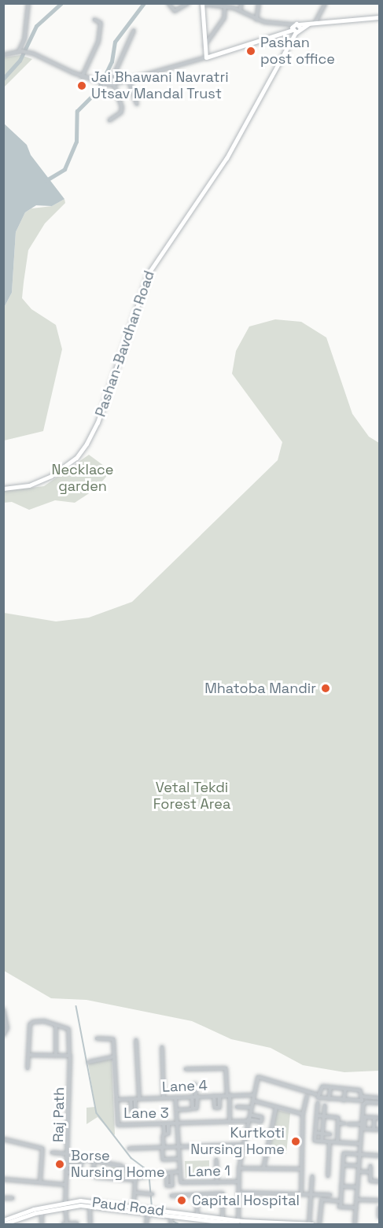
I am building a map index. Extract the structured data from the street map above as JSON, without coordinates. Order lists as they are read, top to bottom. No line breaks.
{"streets":{"main road":["Pashan-Bavdhan Road","Paud Road"],"street":["Lane 4","Lane 3","Raj Path","Lane 1"]},"crossings":[["Lane 4","Lane 3"],["Lane 4","Lane 1"],["Lane 3","Lane 1"],["Raj Path","Paud Road"]],"parks":["Necklace garden","Vetal Tekdi Forest Area"],"places":["Pashan post office","Jai Bhawani Navratri Utsav Mandal Trust","Mhatoba Mandir","Kurtkoti Nursing Home","Borse Nursing Home","Capital Hospital"]}
